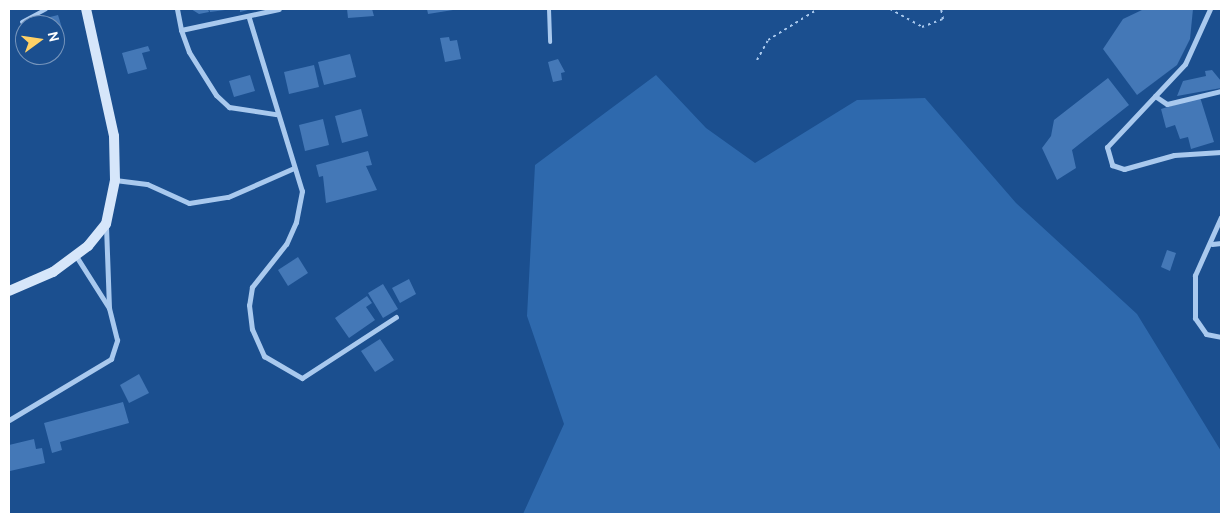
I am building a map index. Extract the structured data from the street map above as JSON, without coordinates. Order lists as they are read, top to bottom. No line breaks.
{"north":"right"}
